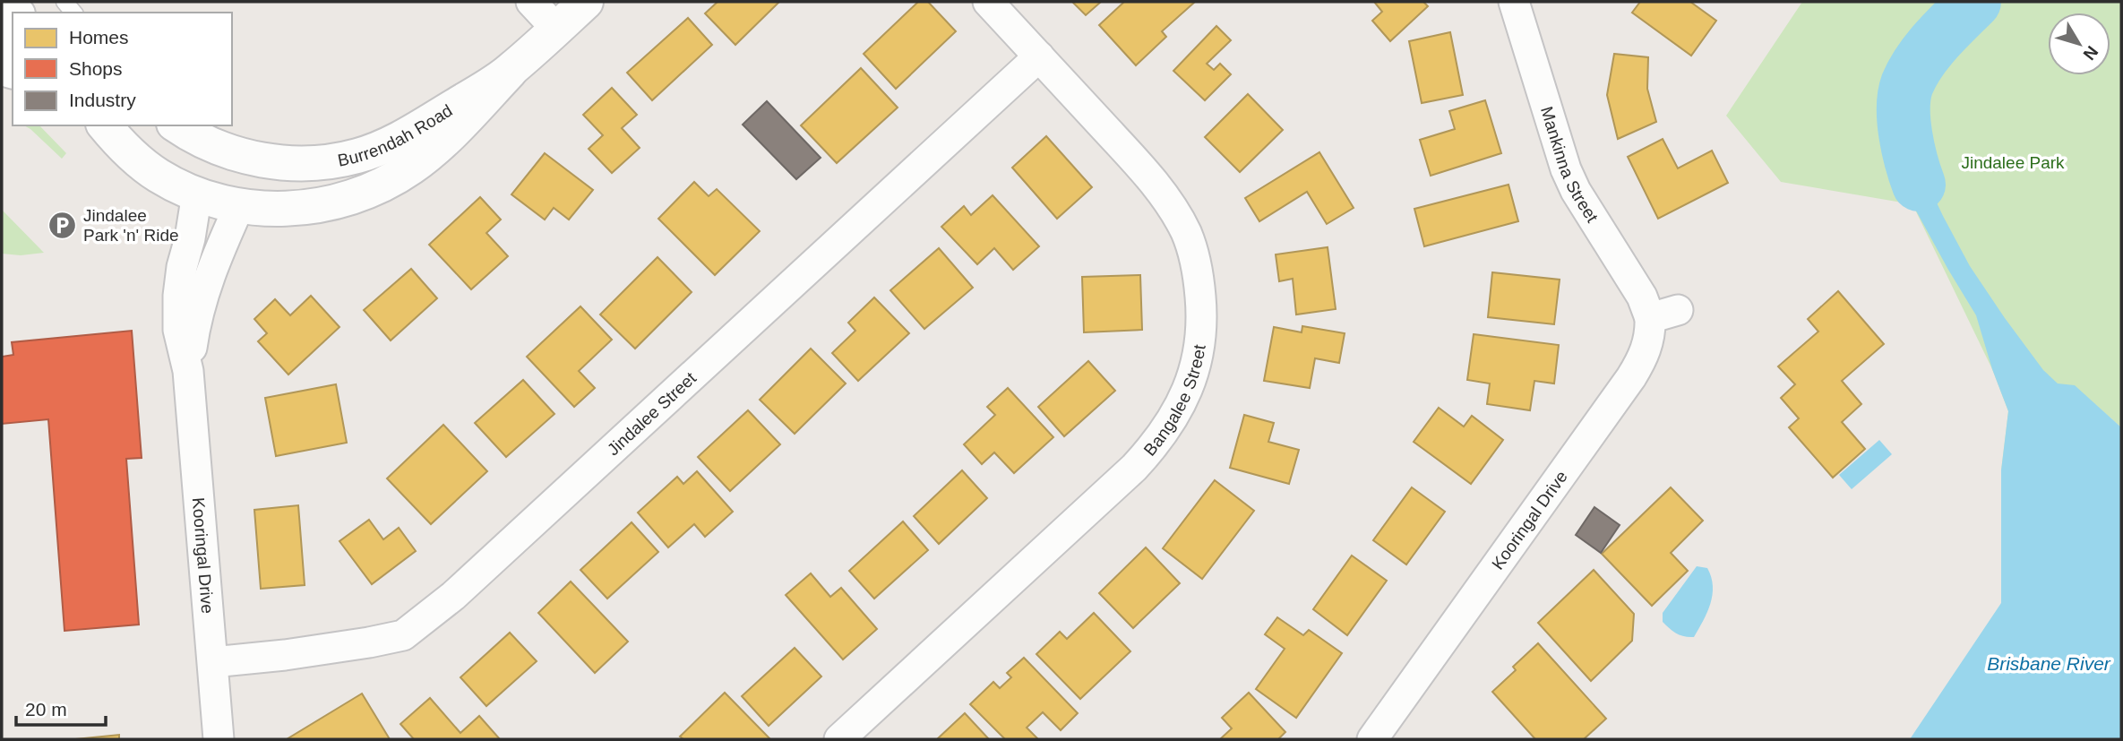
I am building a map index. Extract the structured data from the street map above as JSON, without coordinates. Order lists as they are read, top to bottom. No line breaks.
{"streets":{"street":["Burrendah Road","Mankinna Street","Bangalee Street","Jindalee Street","Kooringal Drive"]},"crossings":[["Mankinna Street","Kooringal Drive"],["Bangalee Street","Jindalee Street"],["Jindalee Street","Kooringal Drive"]],"water":["Brisbane River"],"parks":["Jindalee Park"],"places":{"parking":["Jindalee Park 'n' Ride"]},"legend":["Homes","Shops","Industry"],"scale_bar":"20 m","north":"bottom right"}
